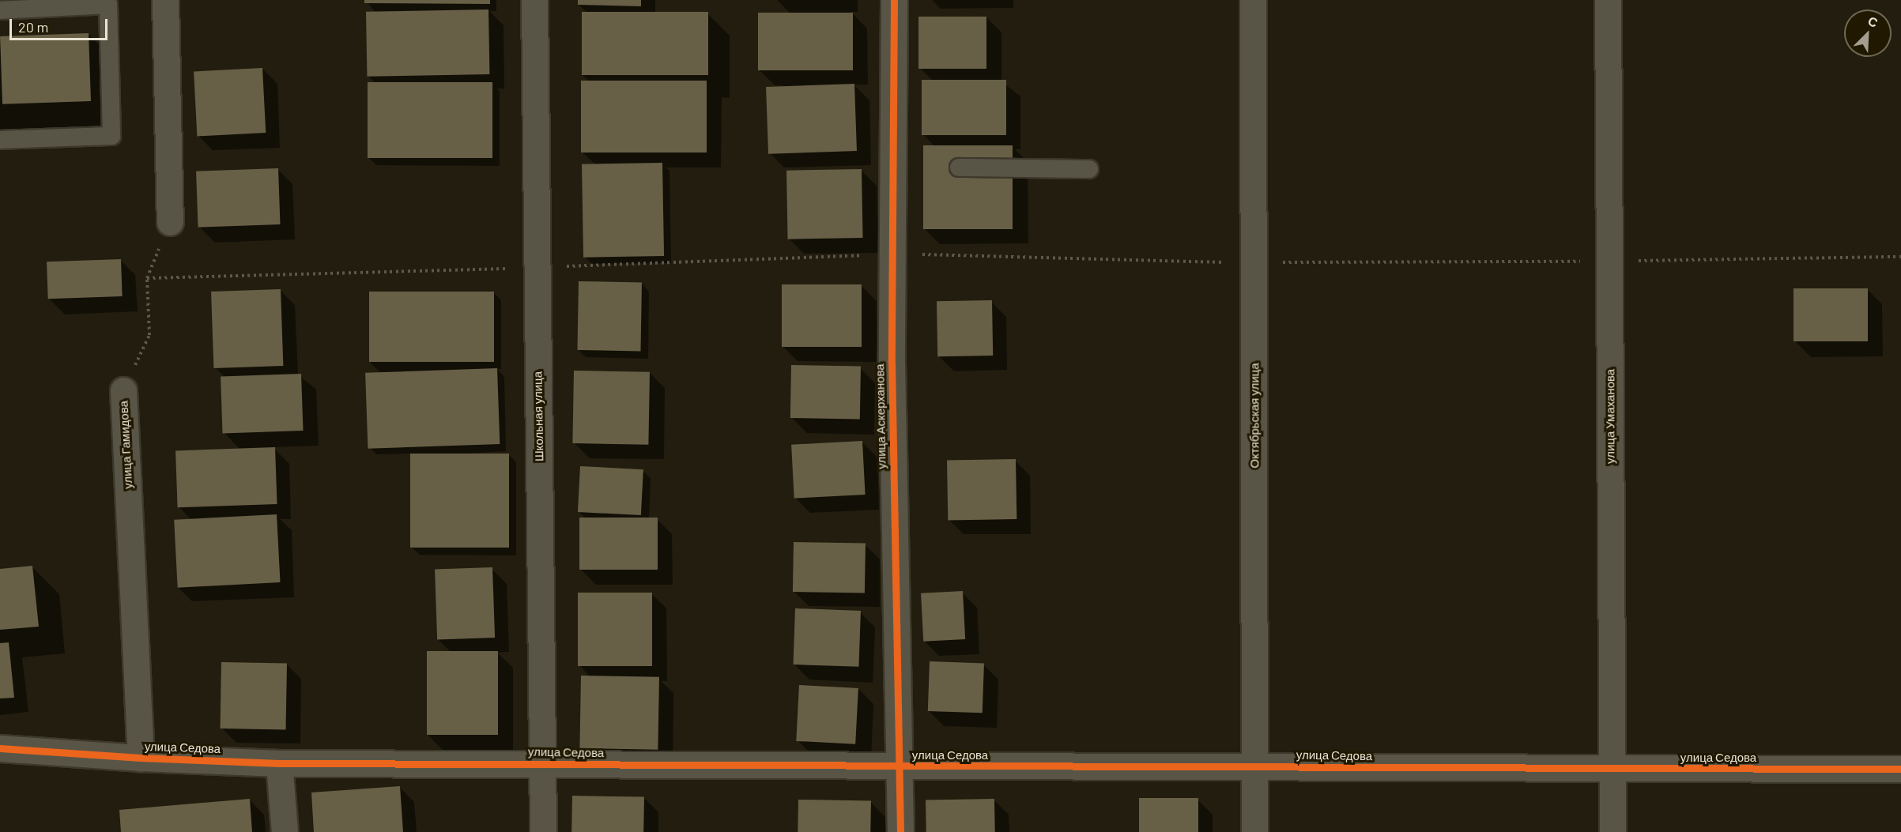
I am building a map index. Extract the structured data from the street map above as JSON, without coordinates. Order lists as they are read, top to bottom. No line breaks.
{"streets":{"street":["Октябрьская улица","Школьная улица","улица Аскерханова","улица Умаханова","улица Гамидова","улица Седова"]},"crossings":[["Октябрьская улица","улица Седова"],["Школьная улица","улица Седова"],["улица Аскерханова","улица Седова"],["улица Умаханова","улица Седова"],["улица Гамидова","улица Седова"]],"scale_bar":"20 m","north":"top right"}
